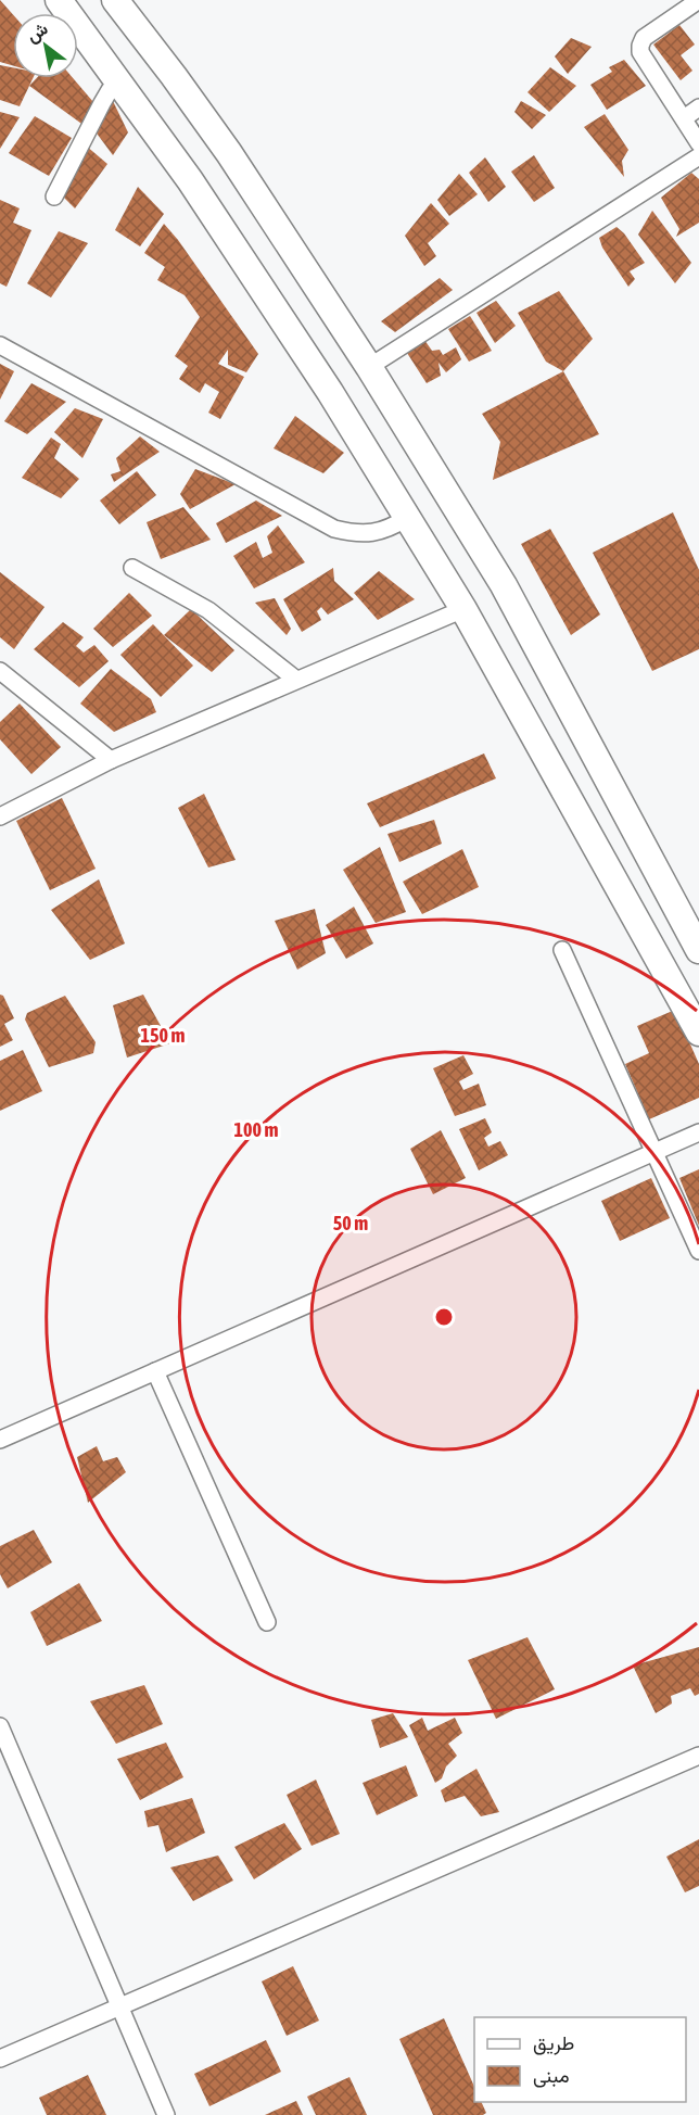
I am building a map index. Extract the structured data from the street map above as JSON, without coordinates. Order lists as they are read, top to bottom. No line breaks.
{"legend":["طريق","مبنى"],"north":"top left","rings":["150 m","100 m","50 m"]}
